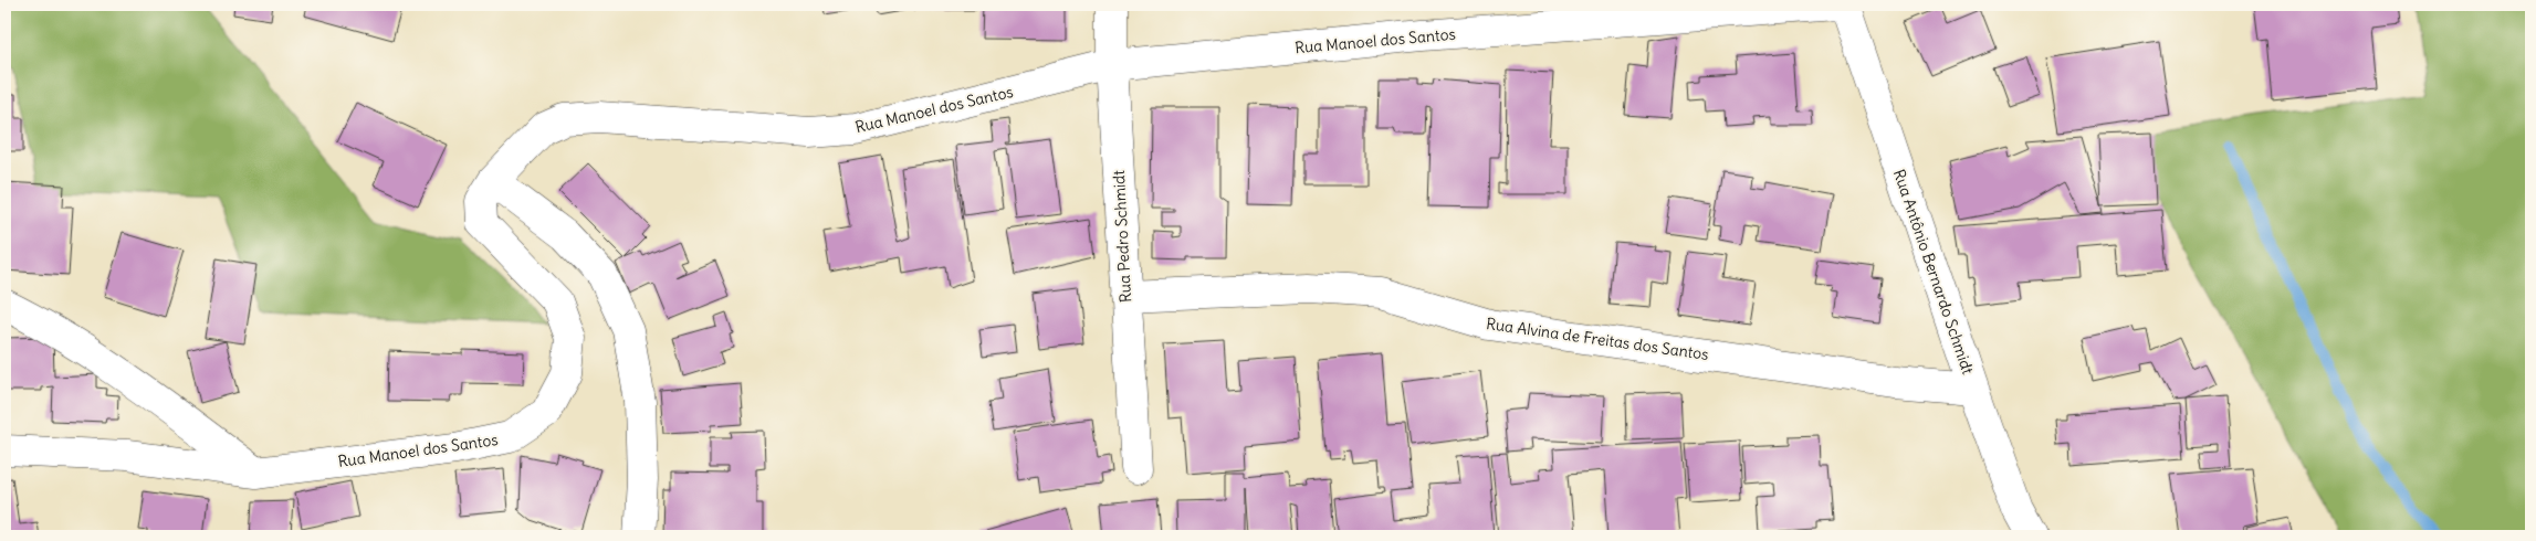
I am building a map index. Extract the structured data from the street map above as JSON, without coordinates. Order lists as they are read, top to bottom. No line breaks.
{"streets":{"street":["Rua Manoel dos Santos","Rua Pedro Schmidt","Rua Antônio Bernardo Schmidt","Rua Alvina de Freitas dos Santos"]},"crossings":[["Rua Manoel dos Santos","Rua Pedro Schmidt"],["Rua Pedro Schmidt","Rua Alvina de Freitas dos Santos"],["Rua Antônio Bernardo Schmidt","Rua Alvina de Freitas dos Santos"]]}
